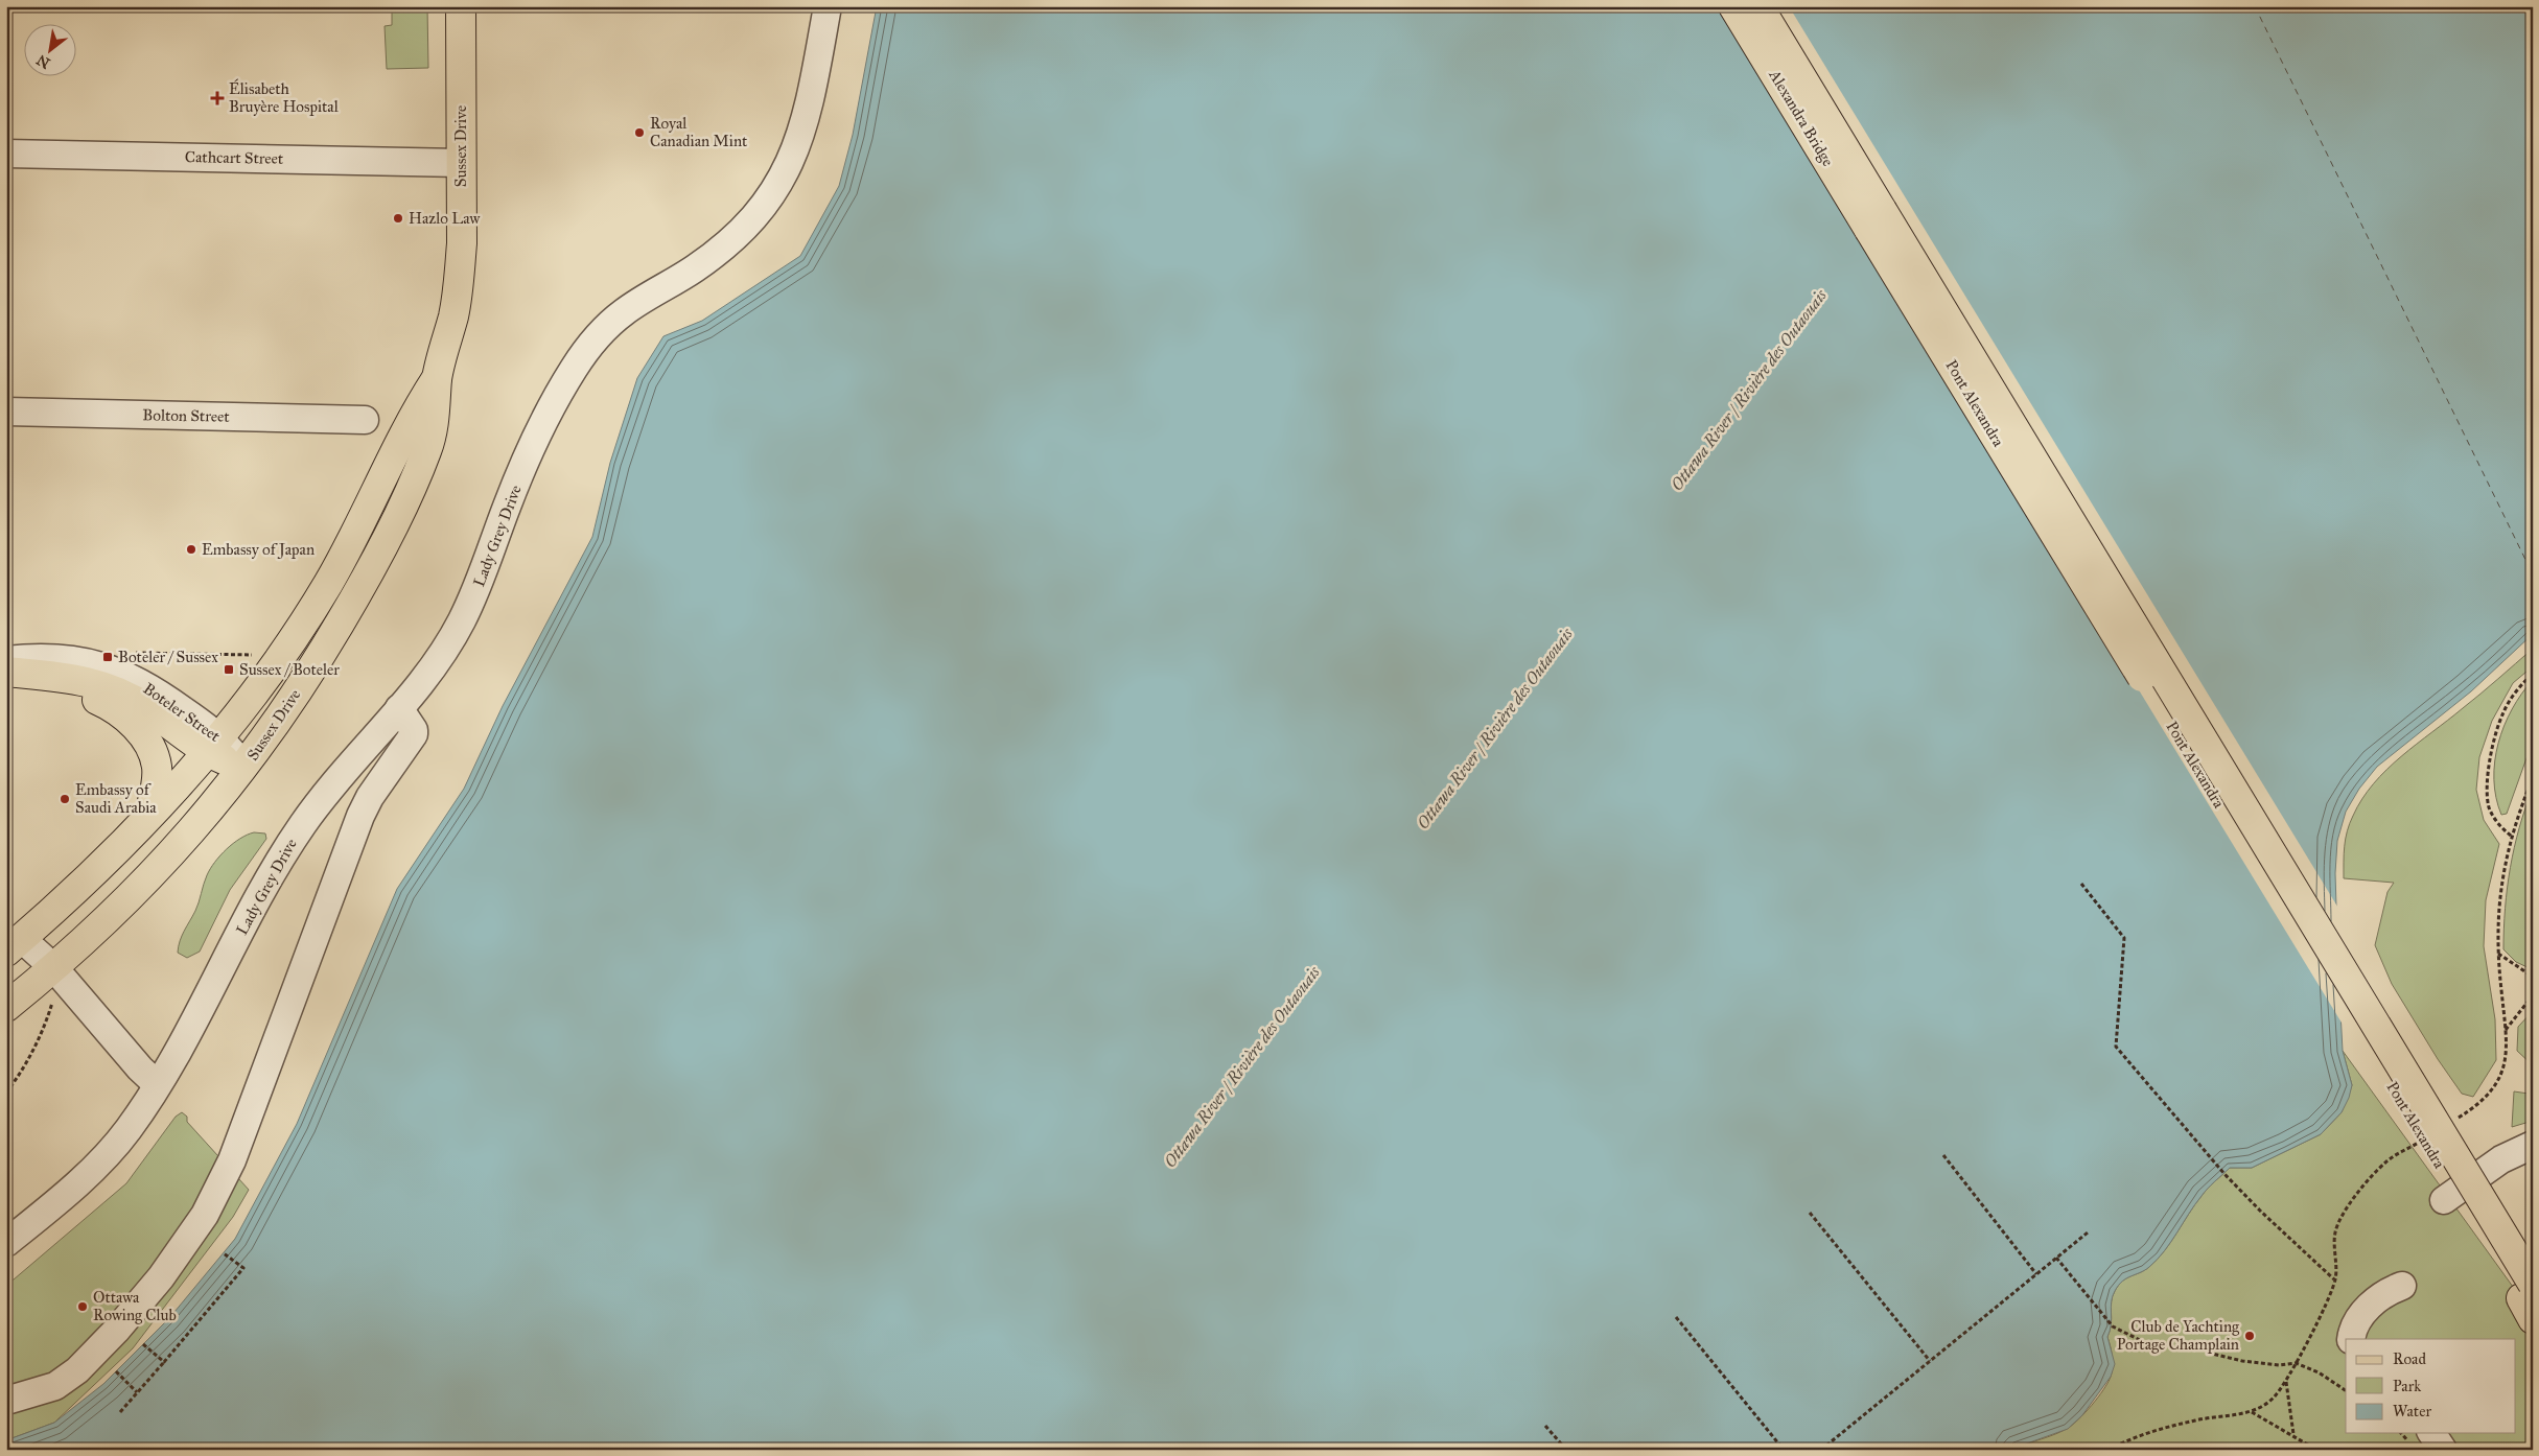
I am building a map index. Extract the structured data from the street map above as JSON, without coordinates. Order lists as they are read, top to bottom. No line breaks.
{"streets":{"main road":["Alexandra Bridge","Sussex Drive","Pont Alexandra","Boteler Street"],"street":["Cathcart Street","Bolton Street","Lady Grey Drive"]},"crossings":[["Alexandra Bridge","Pont Alexandra"],["Sussex Drive","Cathcart Street"],["Sussex Drive","Boteler Street"]],"water":["Ottawa River / Rivière des Outaouais"],"places":{"health":["Élisabeth Bruyère Hospital"],"other":["Royal Canadian Mint","Hazlo Law","Embassy of Japan","Embassy of Saudi Arabia","Ottawa Rowing Club","Club de Yachting Portage Champlain"],"transit":["Boteler / Sussex","Sussex / Boteler"]},"legend":["Road","Park","Water"],"north":"bottom left"}
